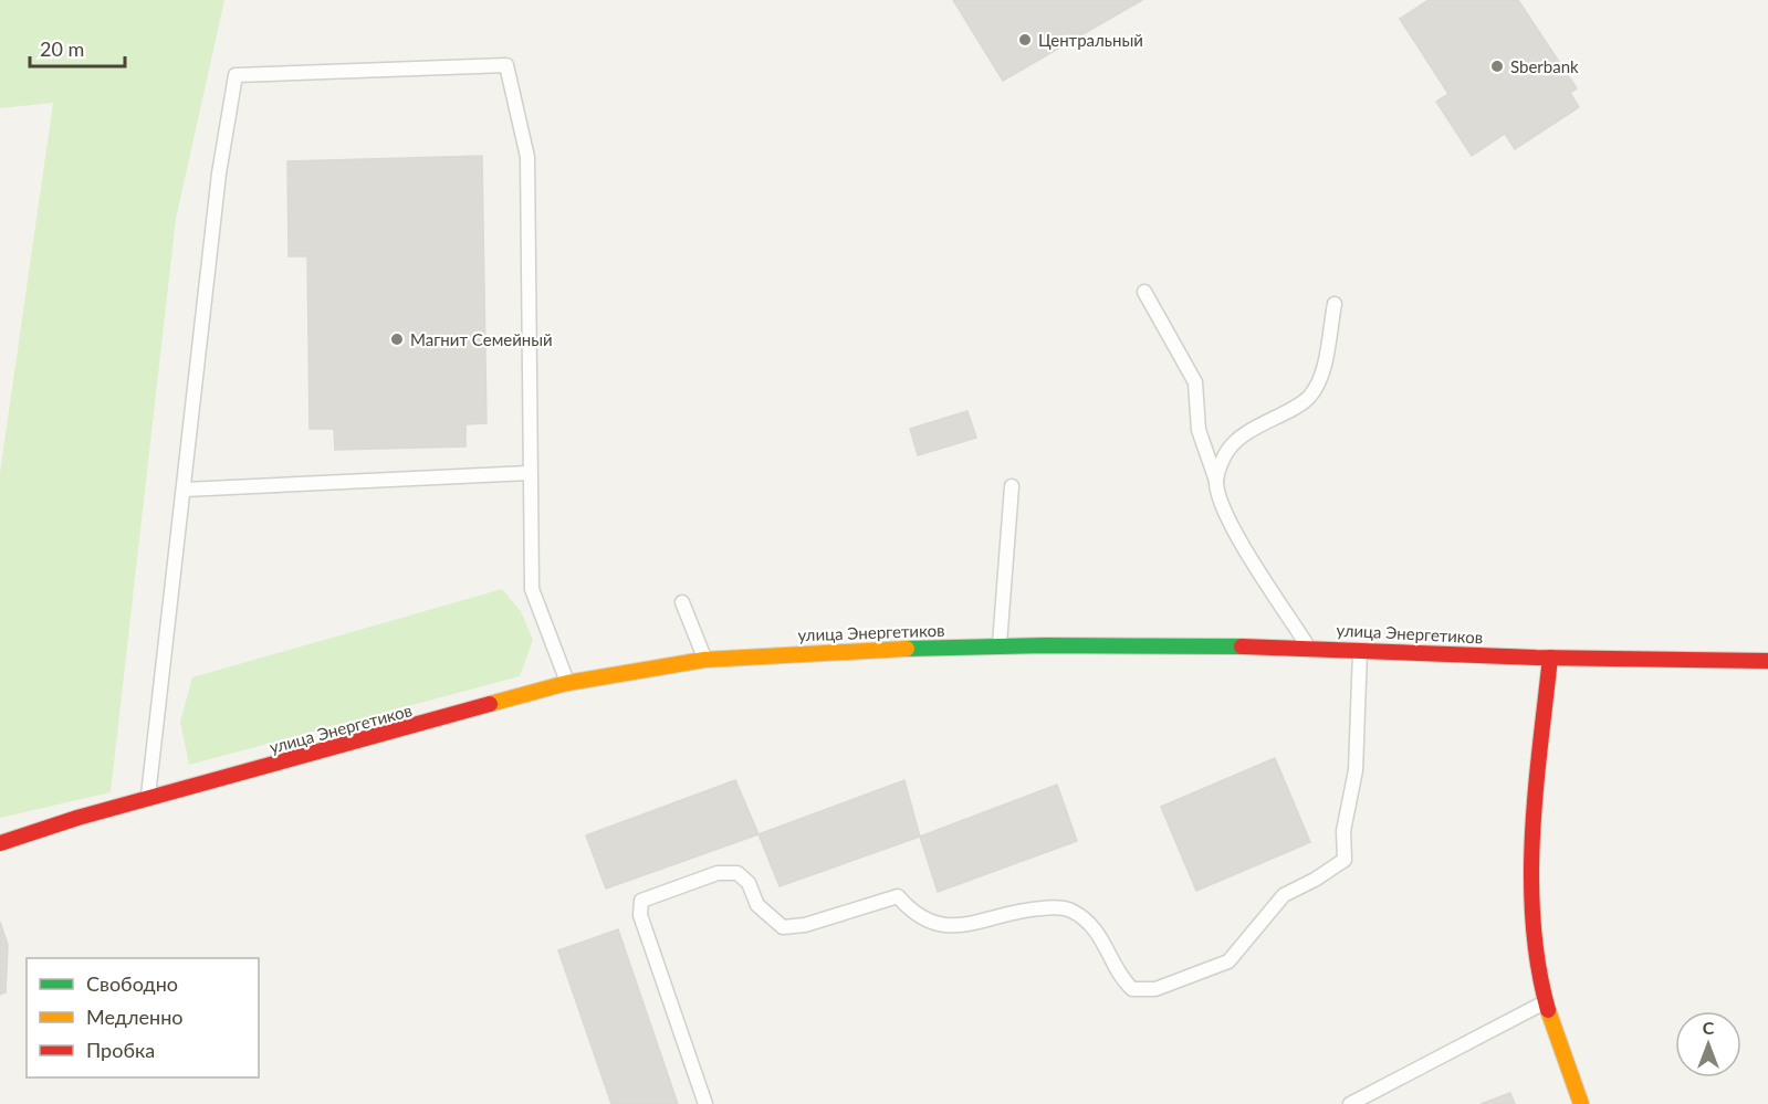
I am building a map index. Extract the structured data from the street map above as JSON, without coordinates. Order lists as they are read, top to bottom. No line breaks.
{"streets":{"street":["улица Энергетиков"]},"places":["Центральный","Sberbank","Магнит Семейный"],"legend":["Свободно","Медленно","Пробка"],"scale_bar":"20 m","north":"top"}
